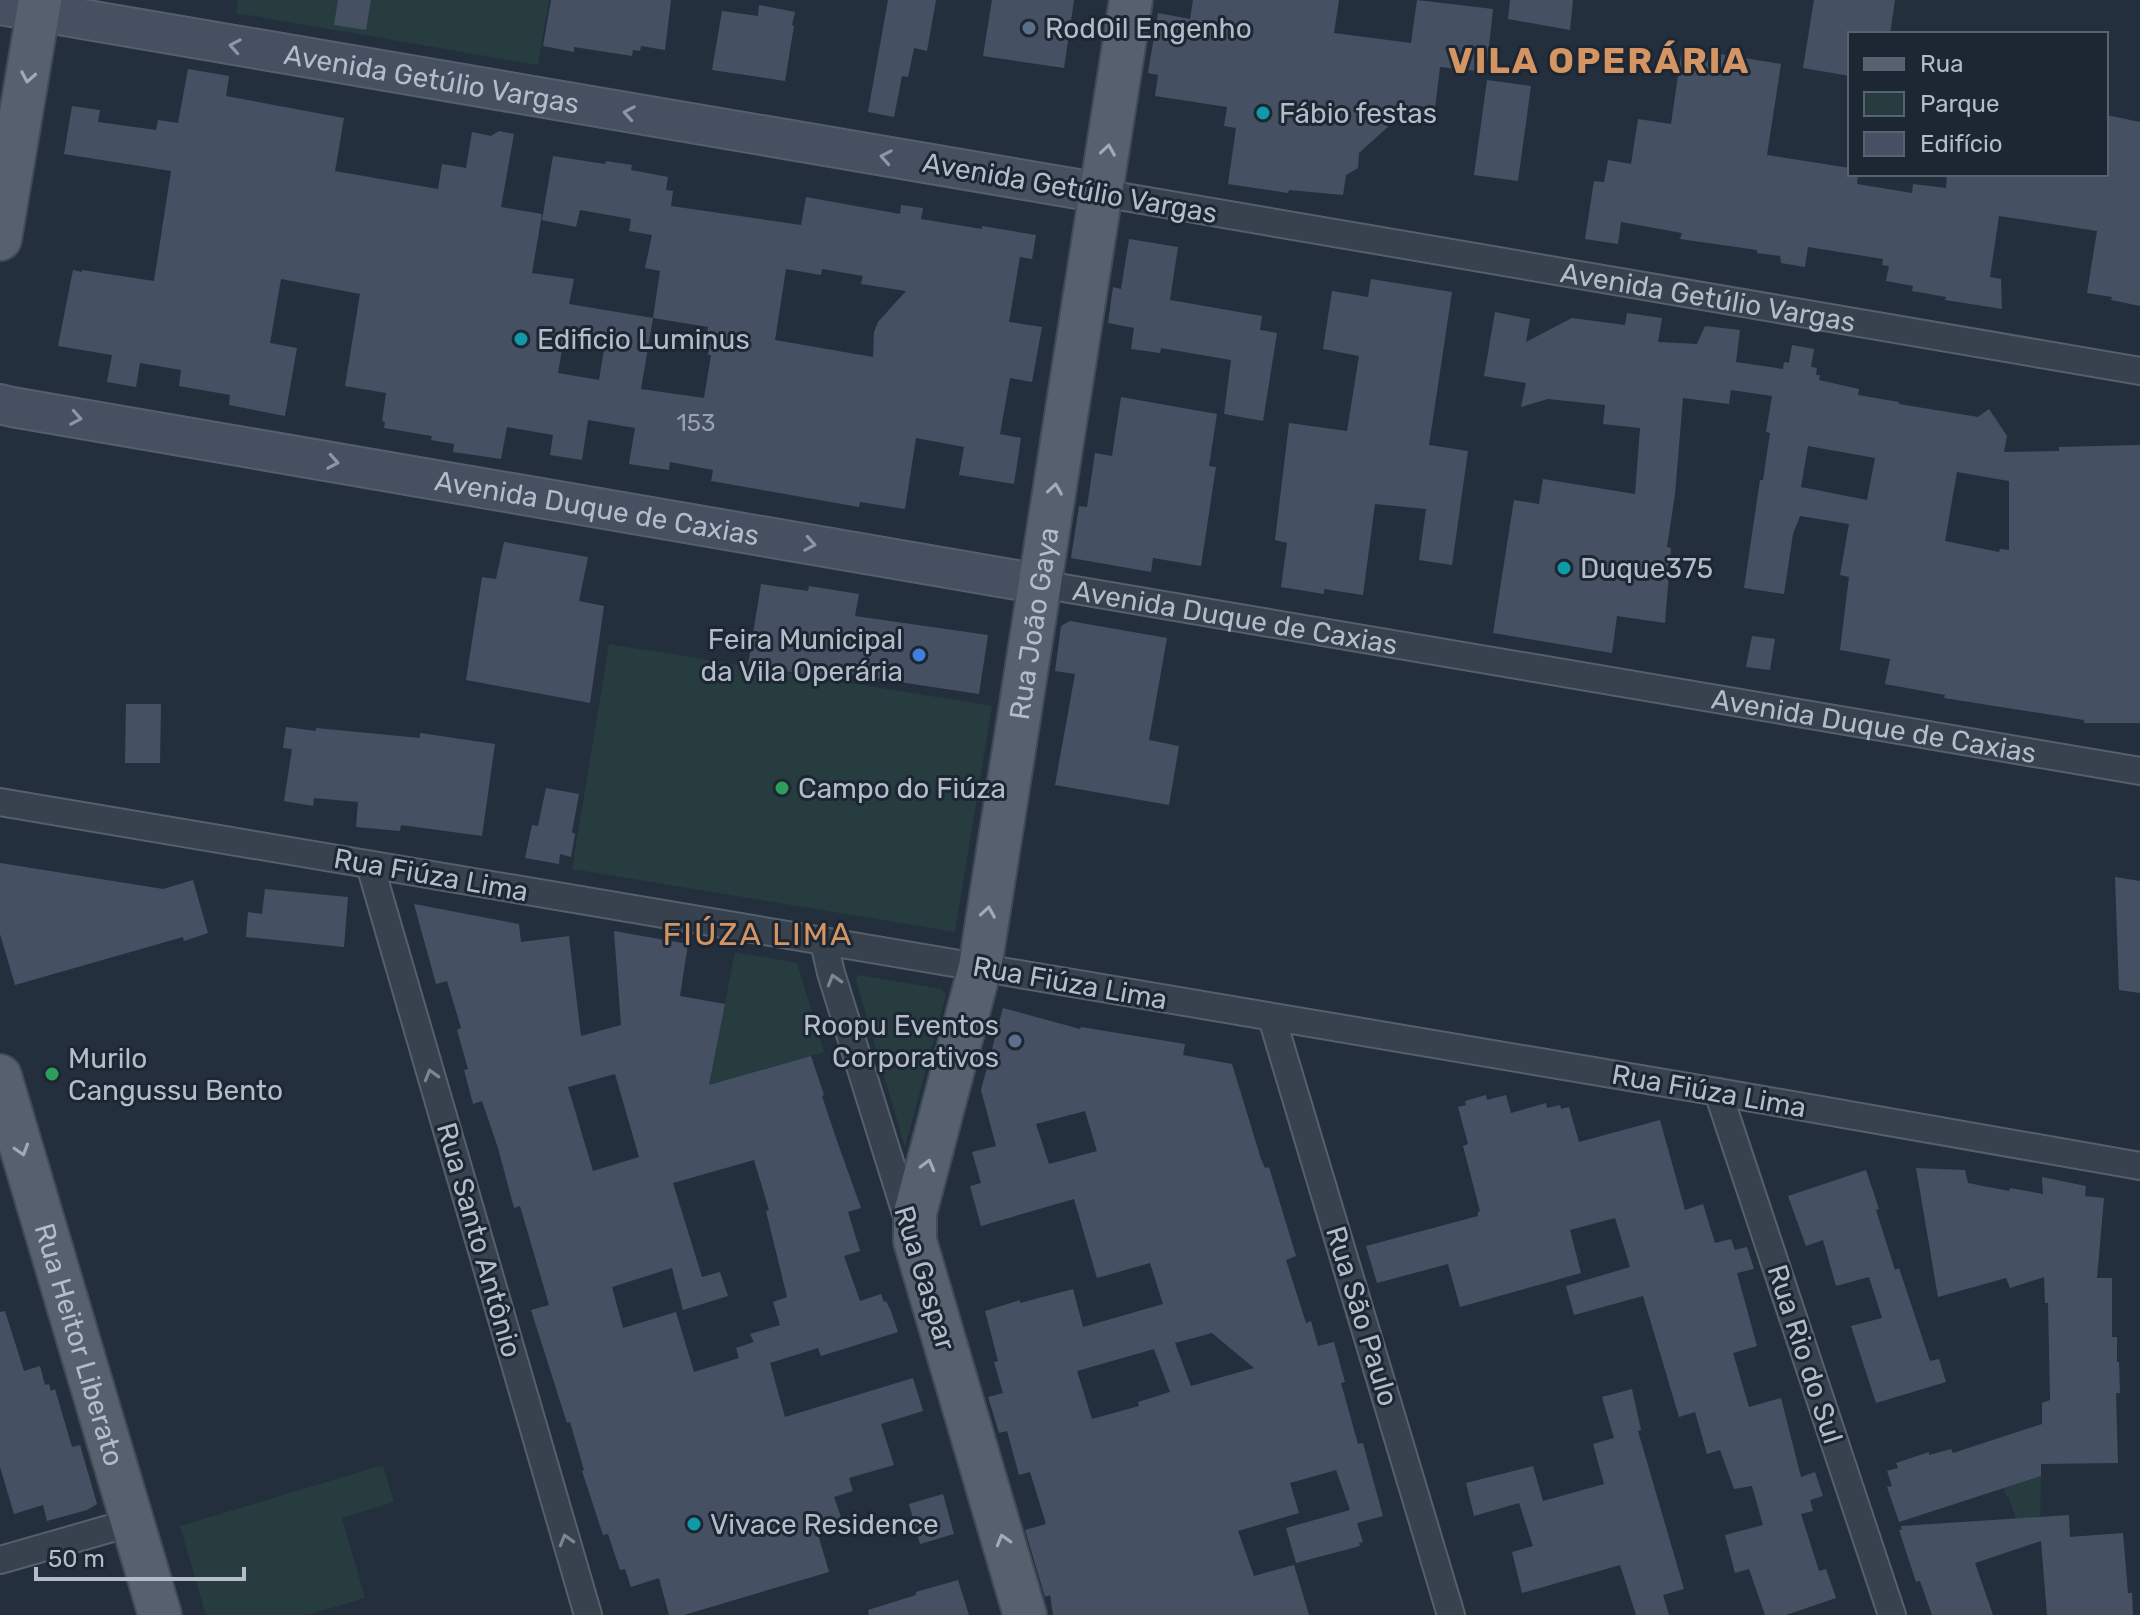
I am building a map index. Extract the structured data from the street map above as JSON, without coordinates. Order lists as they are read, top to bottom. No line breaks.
{"streets":{"main road":["Rua João Gaya","Rua Gaspar","Rua Heitor Liberato"],"street":["Avenida Getúlio Vargas","Avenida Duque de Caxias","Rua Fiúza Lima","Rua Santo Antônio","Rua São Paulo","Rua Rio do Sul"]},"crossings":[["Avenida Getúlio Vargas","Rua João Gaya"],["Avenida Duque de Caxias","Rua João Gaya"],["Rua João Gaya","Rua Fiúza Lima"],["Rua João Gaya","Rua Gaspar"],["Rua Fiúza Lima","Rua Santo Antônio"],["Rua Fiúza Lima","Rua Gaspar"],["Rua Fiúza Lima","Rua São Paulo"],["Rua Fiúza Lima","Rua Rio do Sul"]],"one_way":["Avenida Getúlio Vargas","Avenida Duque de Caxias","Rua João Gaya","Rua Santo Antônio","Rua Gaspar","Rua Heitor Liberato"],"districts":["VILA OPERÁRIA","FIÚZA LIMA"],"places":["RodOil Engenho","Fábio festas","Edificio Luminus","Duque375","Feira Municipal da Vila Operária","Campo do Fiúza","Roopu Eventos Corporativos","Murilo Cangussu Bento","Vivace Residence"],"house_numbers":["153"],"legend":["Rua","Parque","Edifício"],"scale_bar":"50 m"}
